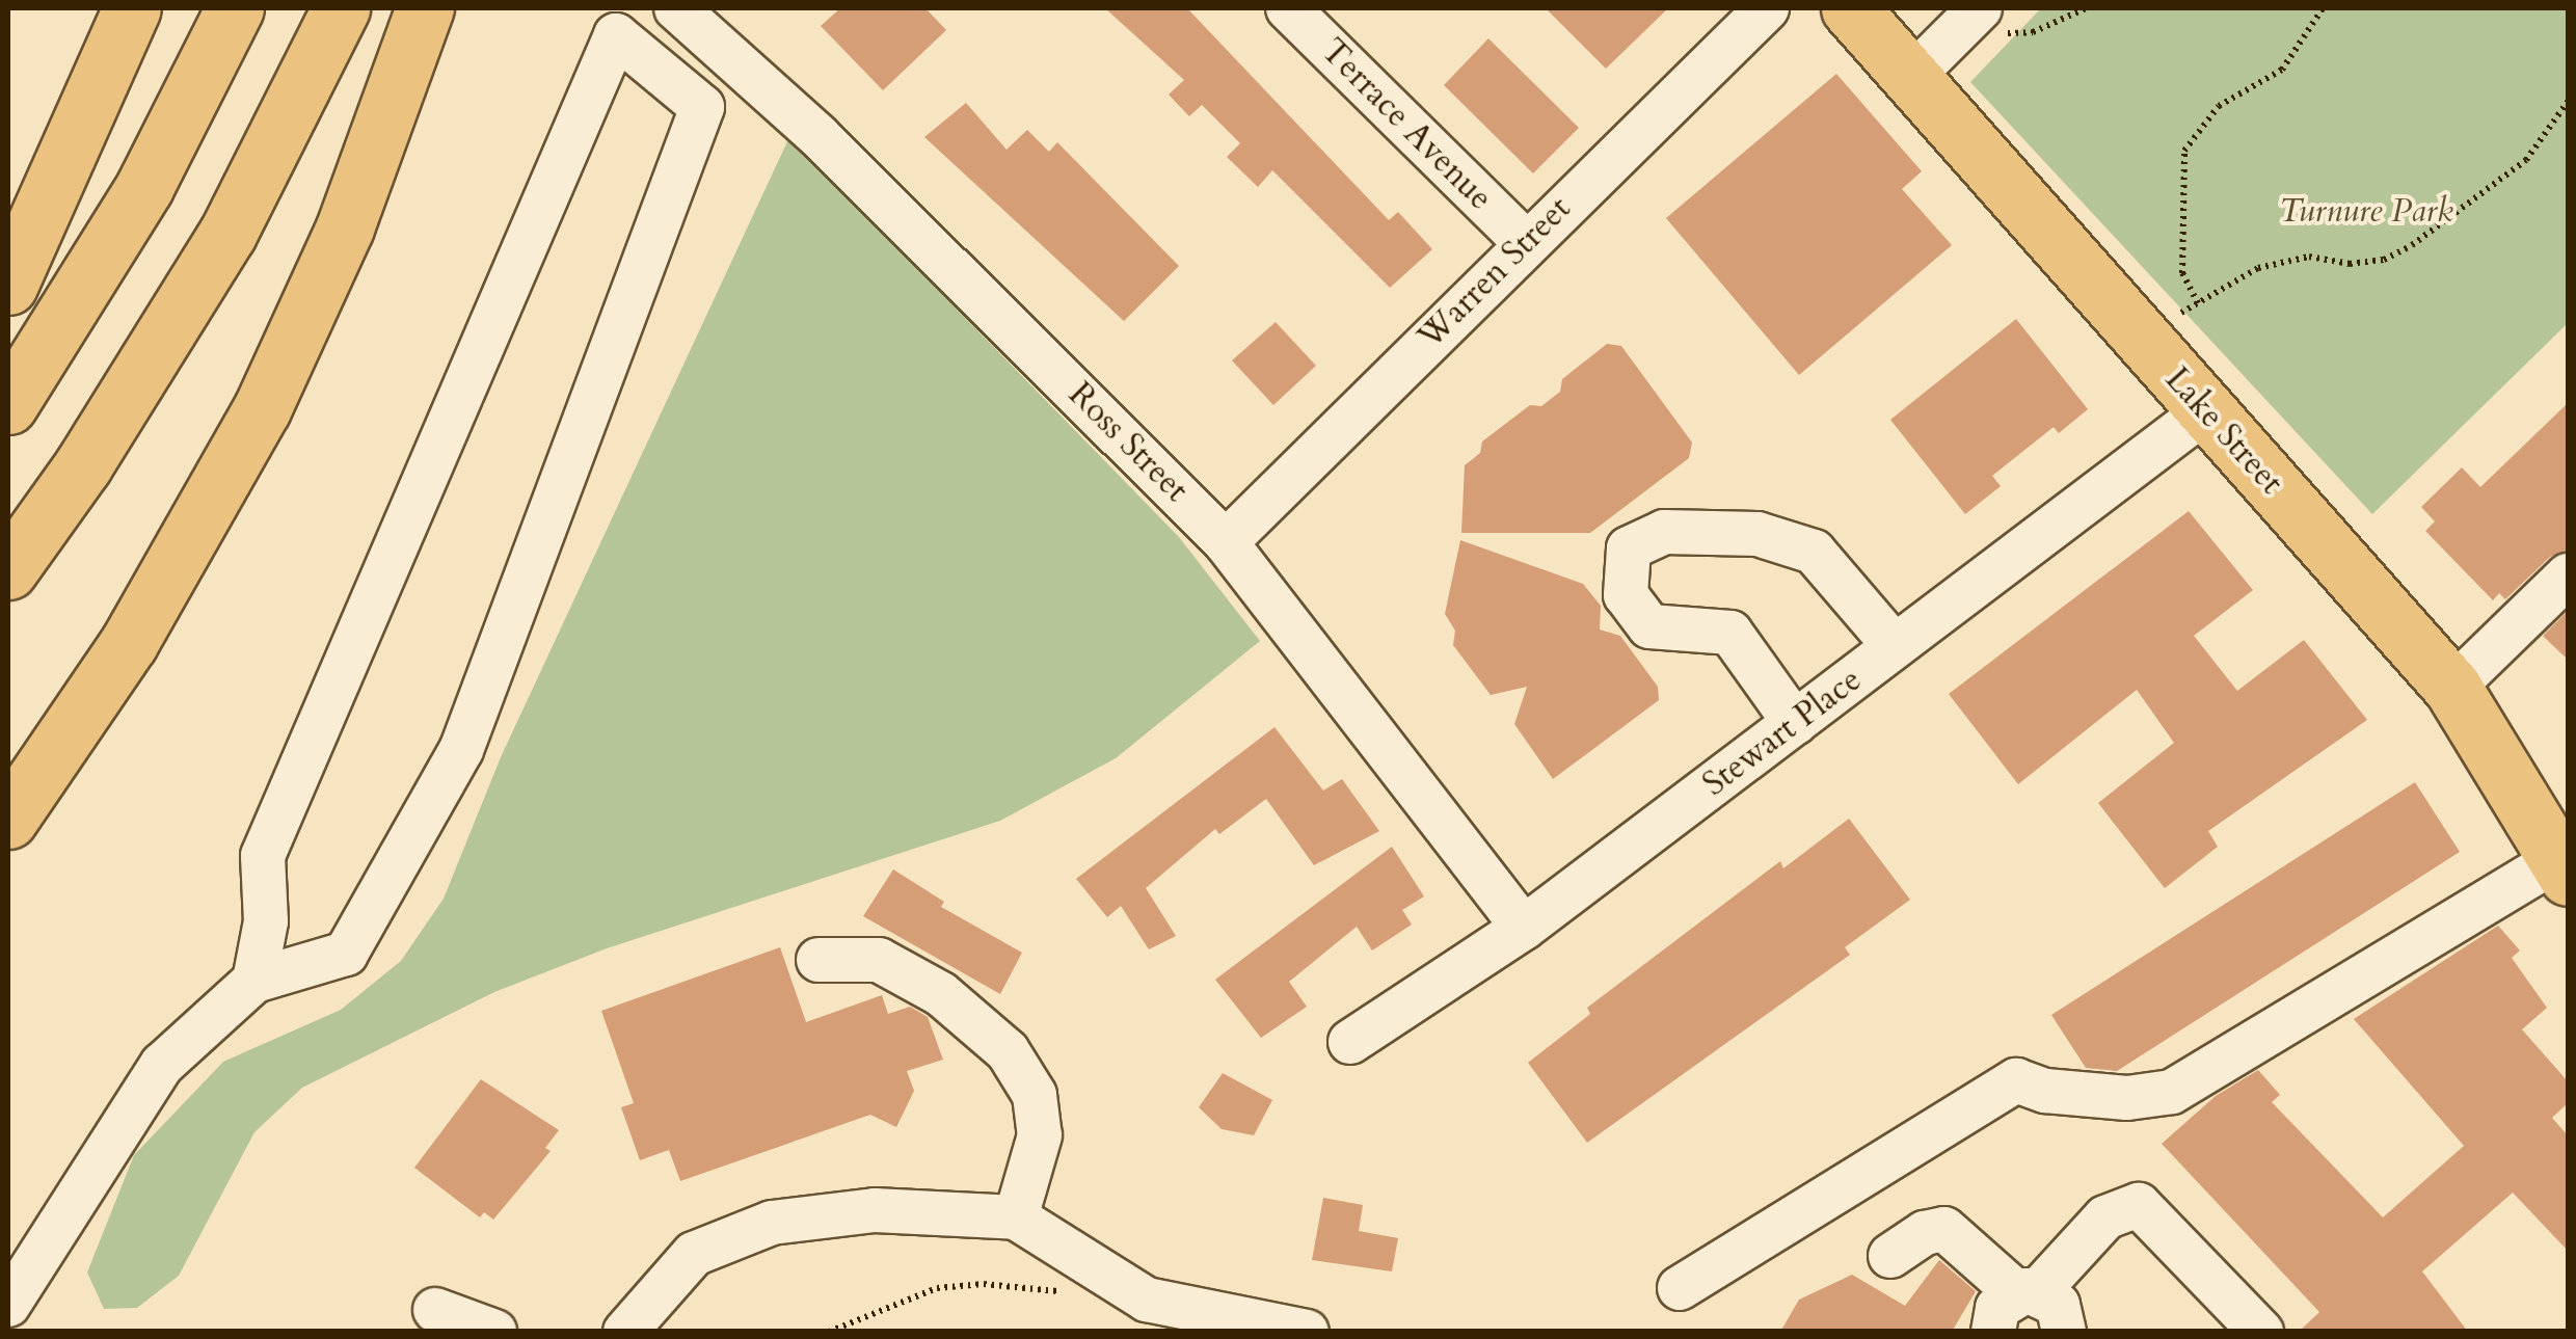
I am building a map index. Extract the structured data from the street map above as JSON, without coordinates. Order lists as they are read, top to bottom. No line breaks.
{"streets":{"main road":["Lake Street"],"street":["Terrace Avenue","Warren Street","Ross Street","Stewart Place"]},"crossings":[["Terrace Avenue","Warren Street"],["Warren Street","Ross Street"],["Lake Street","Stewart Place"],["Ross Street","Stewart Place"]],"parks":["Turnure Park"]}
